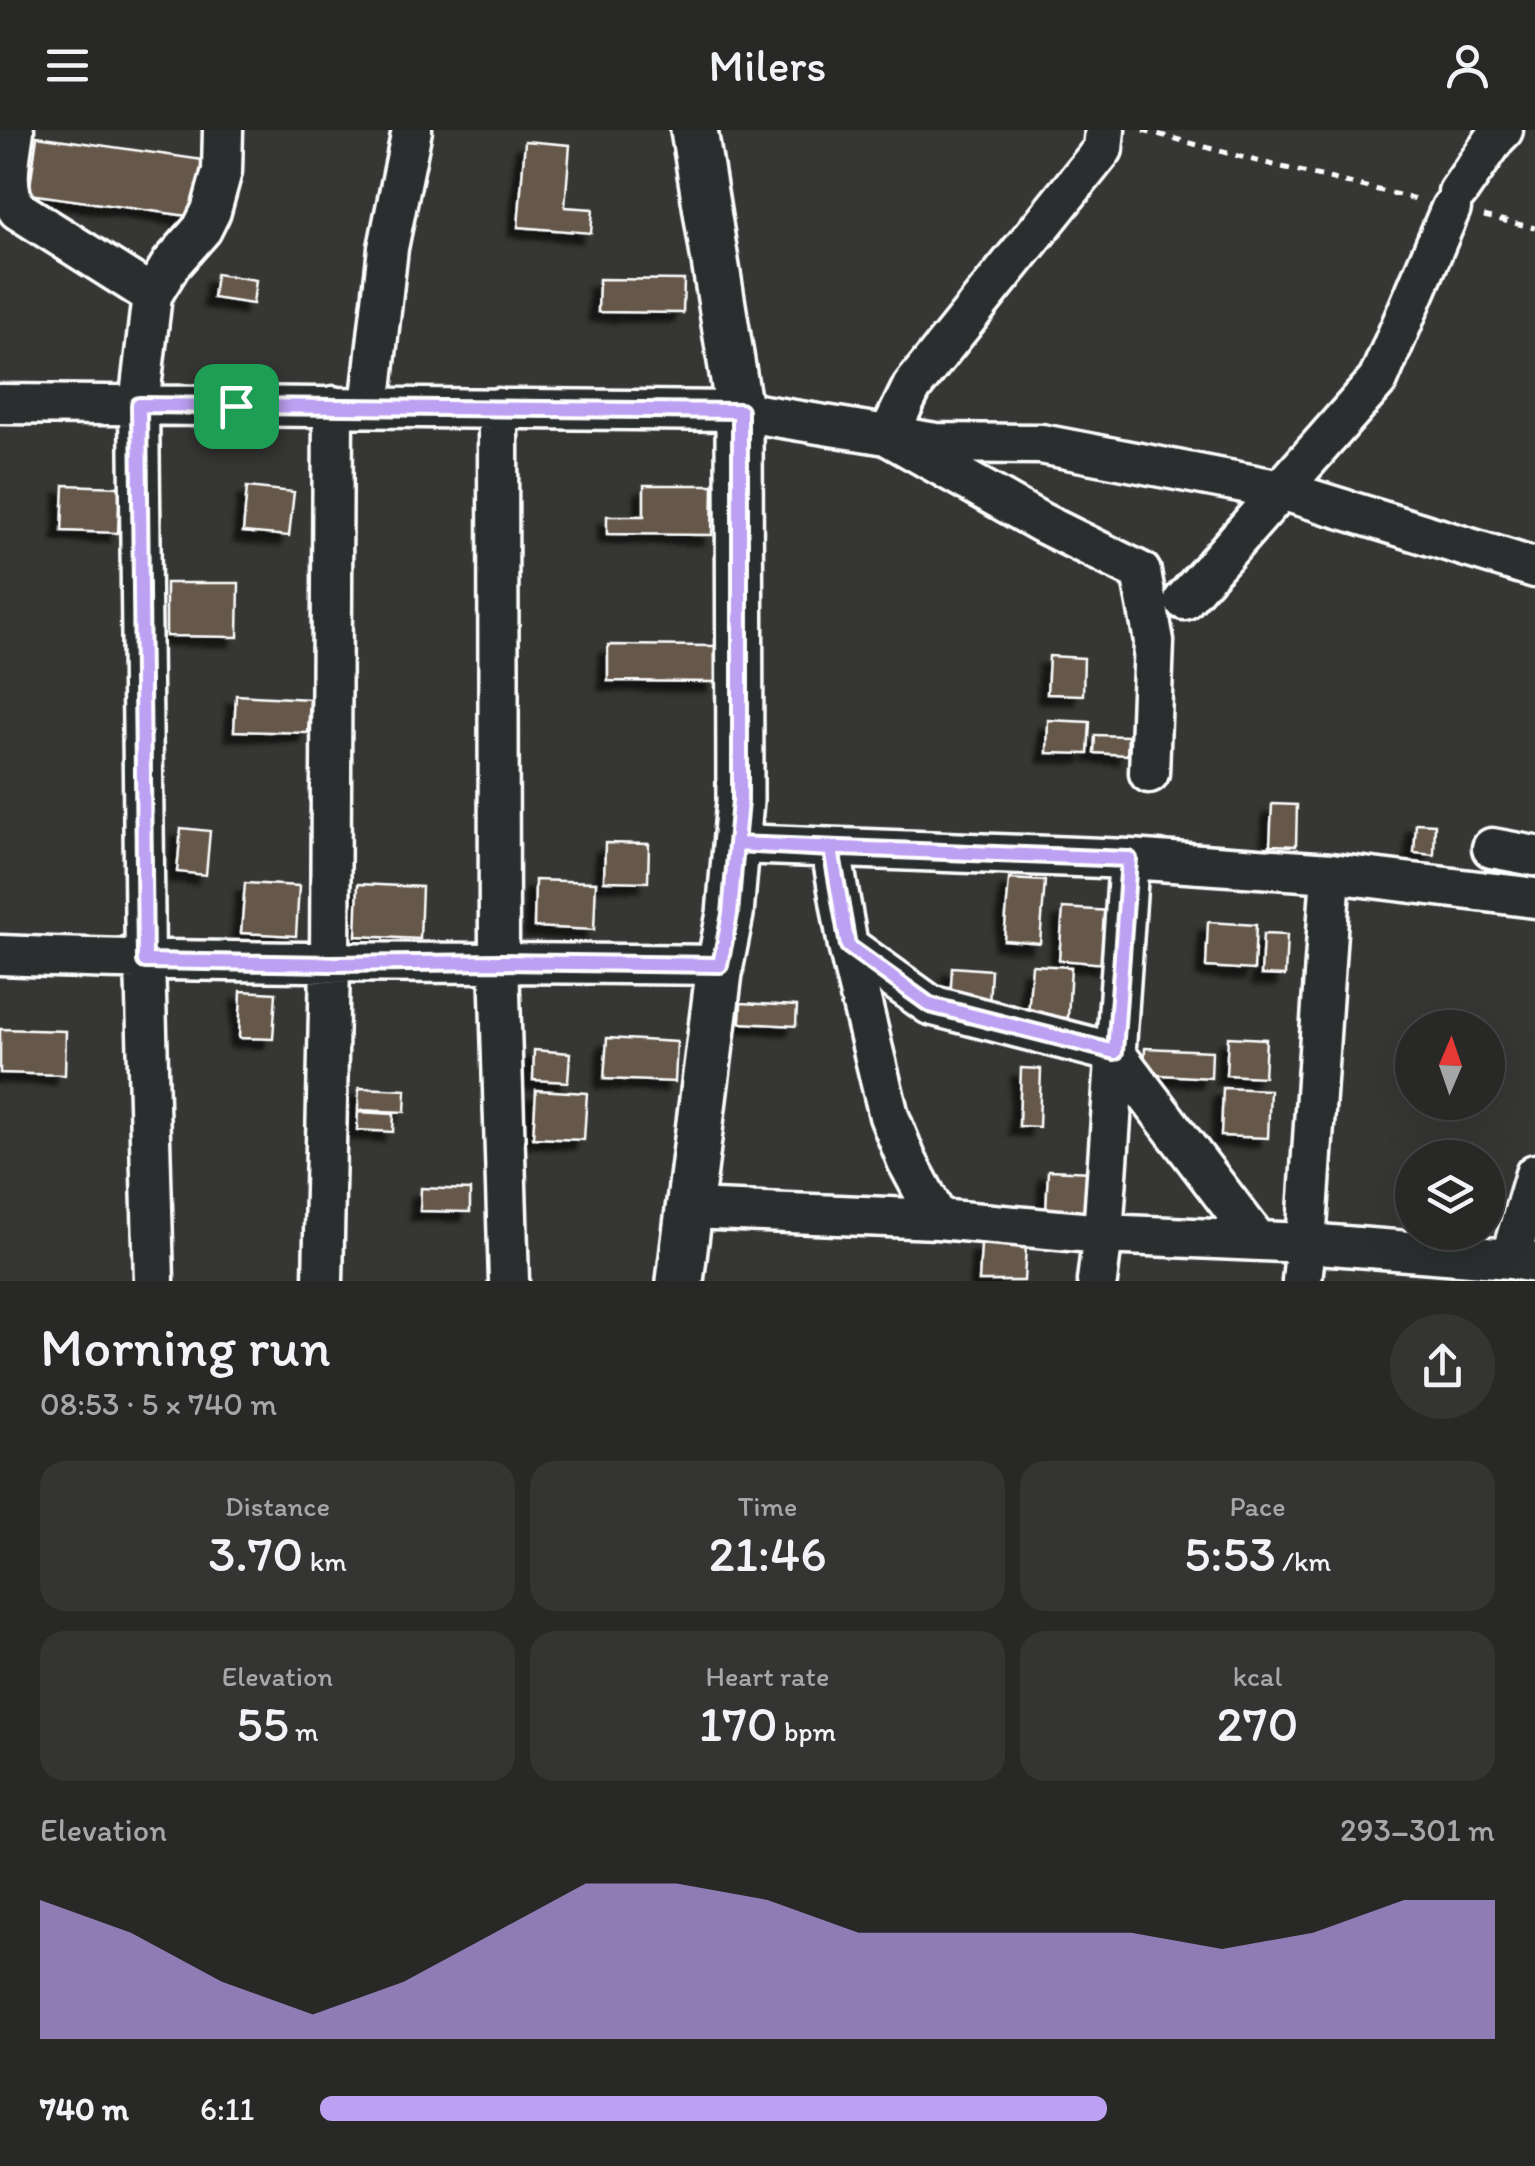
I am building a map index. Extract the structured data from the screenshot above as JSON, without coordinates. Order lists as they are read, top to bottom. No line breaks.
{"north":"top","page":{"header":"Milers","heading":["Morning run","08:53 · 5 × 740 m"],"stats":[["Distance","3.70 km"],["Time","21:46"],["Pace","5:53 /km"],["Elevation","55 m"],["Heart rate","170 bpm"],["kcal","270"]],"chart":["Elevation","293–301 m"],"list":[{"name":"740 m","note":"6:11"}]}}
